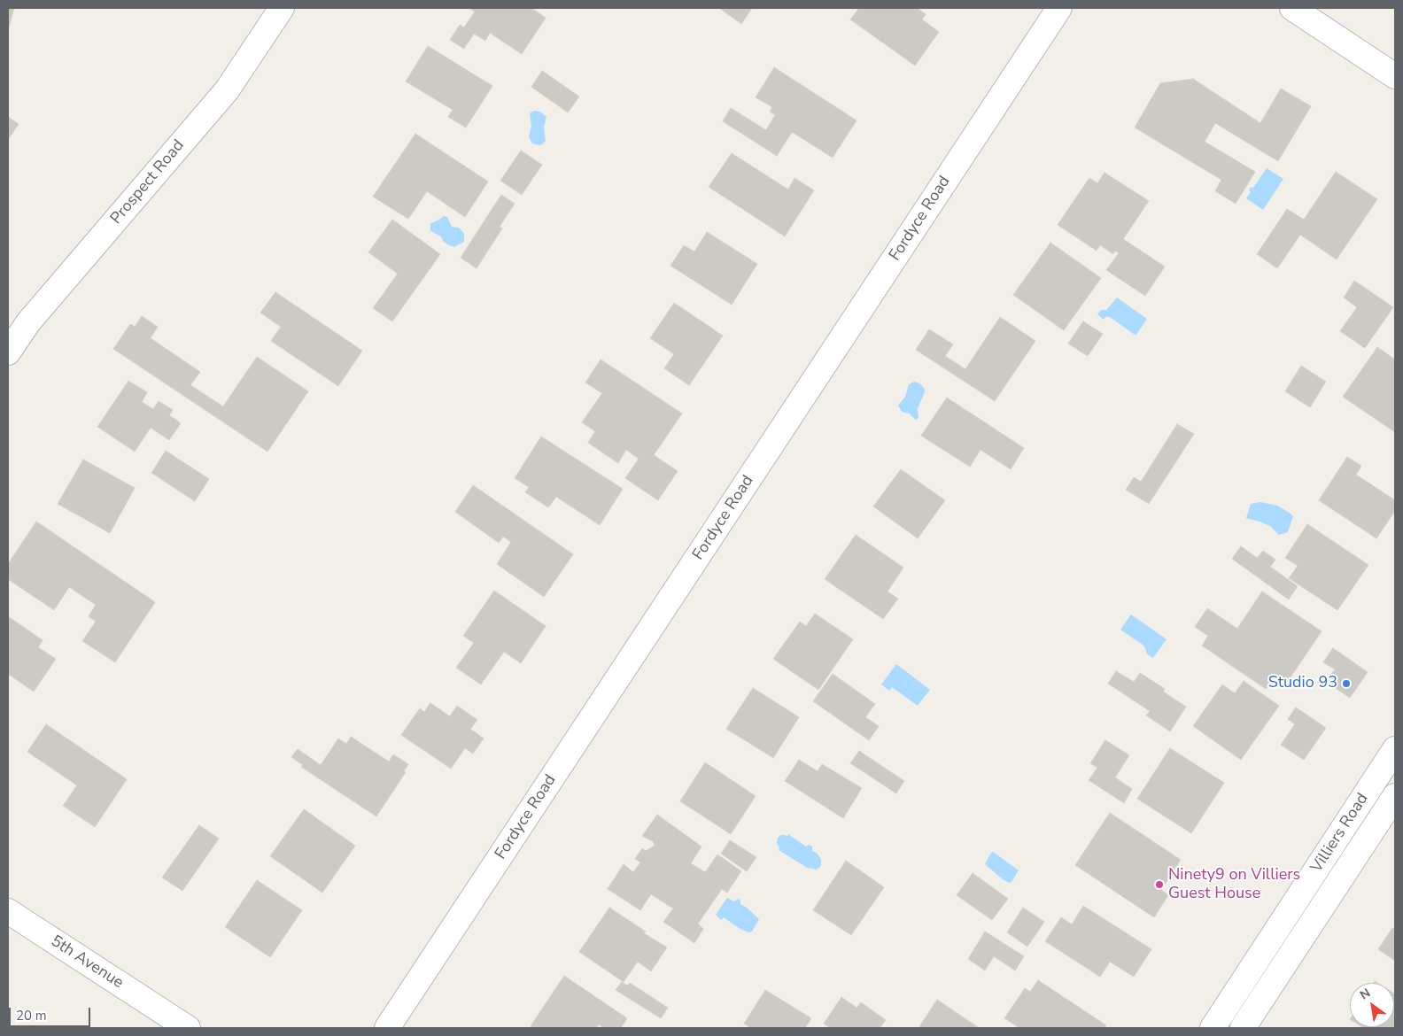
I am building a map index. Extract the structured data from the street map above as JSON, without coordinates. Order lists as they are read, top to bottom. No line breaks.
{"streets":{"street":["Prospect Road","Fordyce Road","Villiers Road","5th Avenue"]},"places":["Studio 93","Ninety9 on Villiers Guest House"],"scale_bar":"20 m","north":"top left"}
